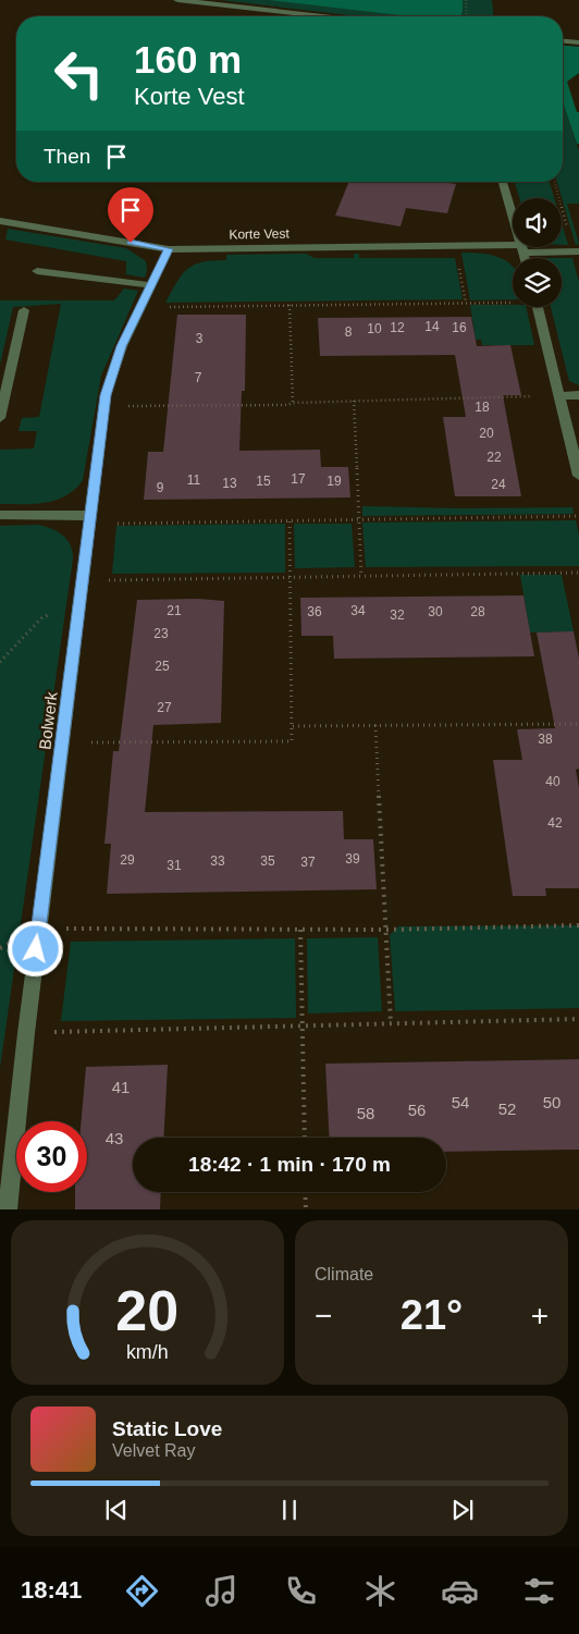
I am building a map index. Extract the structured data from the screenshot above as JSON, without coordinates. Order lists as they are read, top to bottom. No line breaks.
{"streets":{"street":["Korte Vest","Bolwerk"]},"crossings":[["Korte Vest","Bolwerk"]],"house_numbers":["14","12","16","10","8","3","7","18","20","22","17","11","15","19","13","24","9","21","34","36","30","28","32","23","25","27","38","40","42","39","29","33","35","37","31","41","54","50","52","56","58","43"],"page":{"turn":["160 m","Korte Vest"],"then":"Then","limit":"30","trip":"18:42 · 1 min · 170 m","tile":"Climate","heat":["−","21°","+"],"song":["Static Love","Velvet Ray"],"tabs":"18:41","gauge":["20","km/h"]}}
